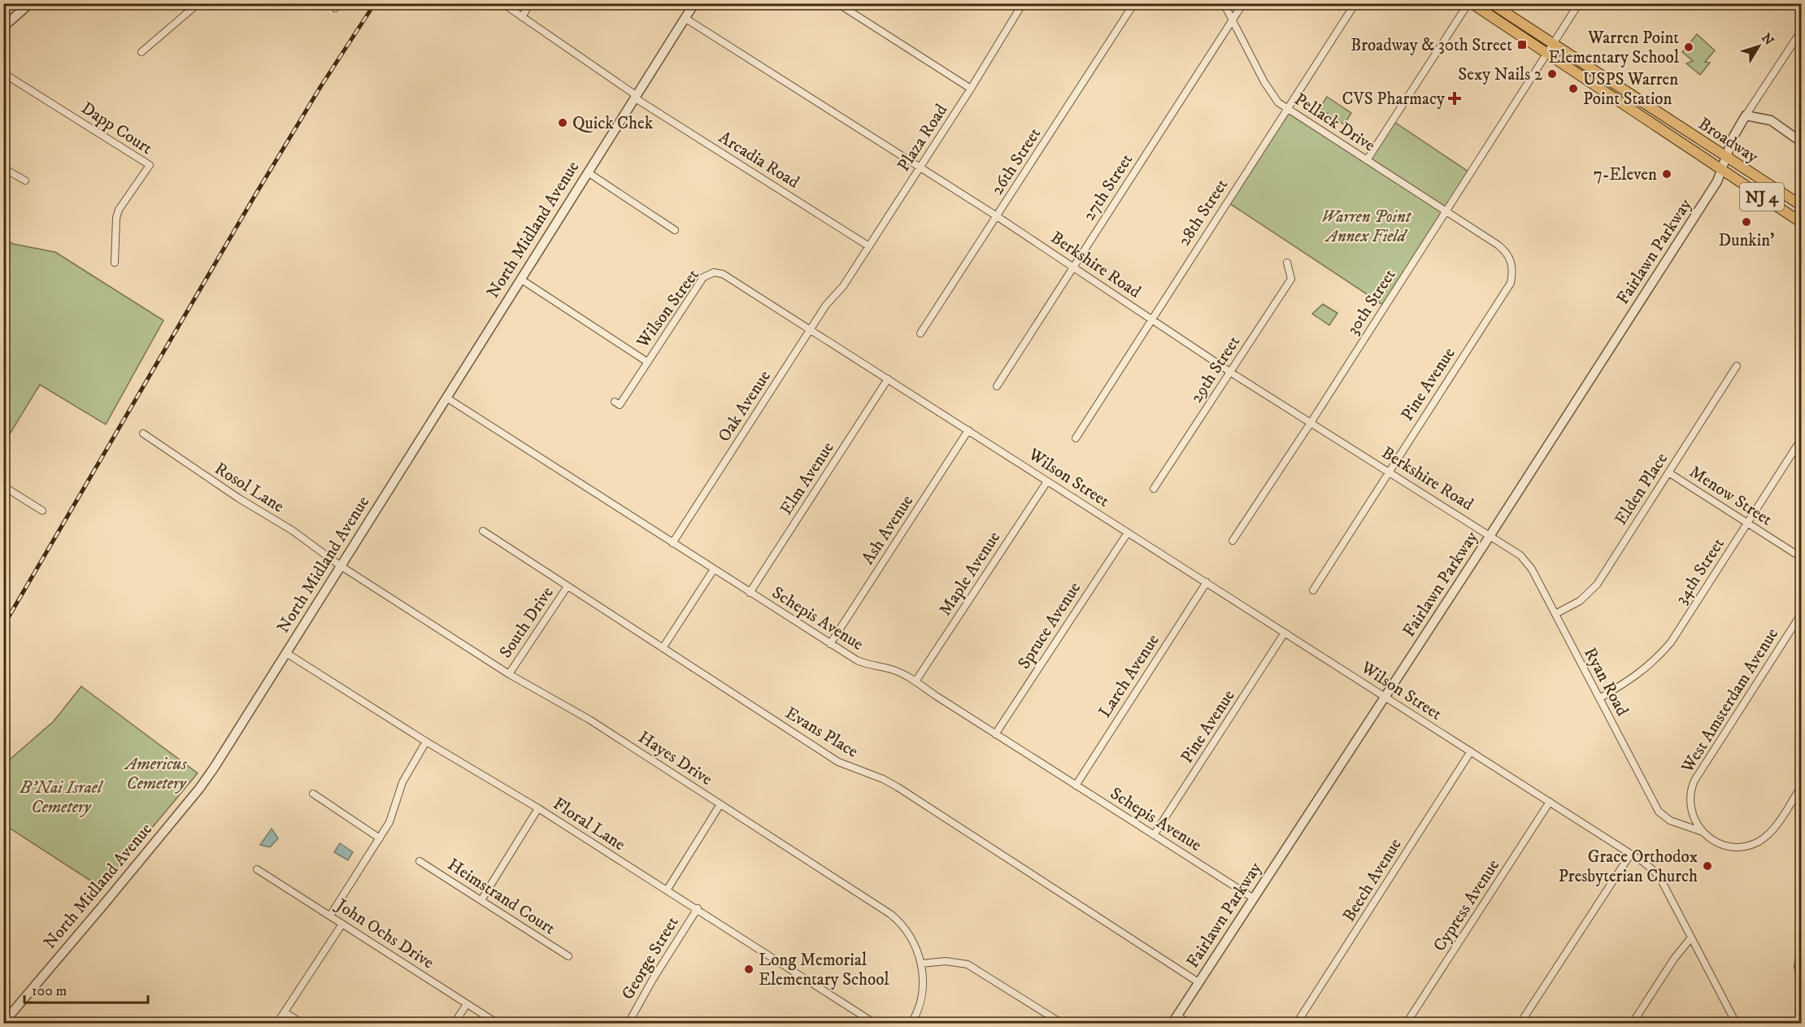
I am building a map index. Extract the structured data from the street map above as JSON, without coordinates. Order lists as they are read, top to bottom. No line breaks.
{"streets":{"main road":["Broadway","NJ 4"],"street":["Pellack Drive","Dapp Court","Plaza Road","Arcadia Road","26th Street","27th Street","28th Street","North Midland Avenue","Fairlawn Parkway","Berkshire Road","30th Street","Wilson Street","29th Street","Pine Avenue","Oak Avenue","Elm Avenue","Rosol Lane","Elden Place","Menow Street","Ash Avenue","34th Street","Maple Avenue","Schepis Avenue","South Drive","Spruce Avenue","Larch Avenue","Ryan Road","West Amsterdam Avenue","Evans Place","Hayes Drive","Floral Lane","Beech Avenue","Heimstrand Court","Cypress Avenue","John Ochs Drive","George Street"]},"crossings":[["Pellack Drive","27th Street"],["Pellack Drive","28th Street"],["Pellack Drive","30th Street"],["Pellack Drive","Pine Avenue"],["Plaza Road","Arcadia Road"],["Plaza Road","Berkshire Road"],["Plaza Road","Oak Avenue"],["Broadway","Fairlawn Parkway"],["Broadway","30th Street"],["Arcadia Road","North Midland Avenue"],["26th Street","Berkshire Road"],["27th Street","Berkshire Road"],["28th Street","Berkshire Road"],["North Midland Avenue","Berkshire Road"],["North Midland Avenue","Wilson Street"],["North Midland Avenue","Rosol Lane"],["North Midland Avenue","Schepis Avenue"],["North Midland Avenue","Hayes Drive"],["North Midland Avenue","Floral Lane"],["Fairlawn Parkway","Berkshire Road"],["Fairlawn Parkway","Wilson Street"],["Fairlawn Parkway","Schepis Avenue"],["Fairlawn Parkway","Ryan Road"],["Fairlawn Parkway","Evans Place"],["Berkshire Road","30th Street"],["Berkshire Road","29th Street"],["Berkshire Road","Pine Avenue"],["Berkshire Road","Ryan Road"],["30th Street","Pine Avenue"],["Wilson Street","Pine Avenue"],["Wilson Street","Oak Avenue"],["Wilson Street","Elm Avenue"],["Wilson Street","Ash Avenue"],["Wilson Street","Maple Avenue"],["Wilson Street","Spruce Avenue"],["Wilson Street","Larch Avenue"],["Wilson Street","Beech Avenue"],["Wilson Street","Cypress Avenue"],["Pine Avenue","Schepis Avenue"],["Oak Avenue","Schepis Avenue"],["Elm Avenue","Schepis Avenue"],["Rosol Lane","Hayes Drive"],["Elden Place","Menow Street"],["Elden Place","Ryan Road"],["Menow Street","34th Street"],["Ash Avenue","Schepis Avenue"],["34th Street","Ryan Road"],["Maple Avenue","Schepis Avenue"],["Schepis Avenue","Spruce Avenue"],["Schepis Avenue","Larch Avenue"],["South Drive","Evans Place"],["South Drive","Hayes Drive"],["Ryan Road","West Amsterdam Avenue"],["Floral Lane","George Street"]],"parks":["Warren Point Annex Field","Americus Cemetery","B'Nai Israel Cemetery"],"places":{"transit":["Broadway & 30th Street"],"other":["Warren Point Elementary School","Sexy Nails 2","USPS Warren Point Station","Quick Chek","7-Eleven","Dunkin'","Grace Orthodox Presbyterian Church","Long Memorial Elementary School"],"health":["CVS Pharmacy"]},"scale_bar":"100 m","north":"top right"}
